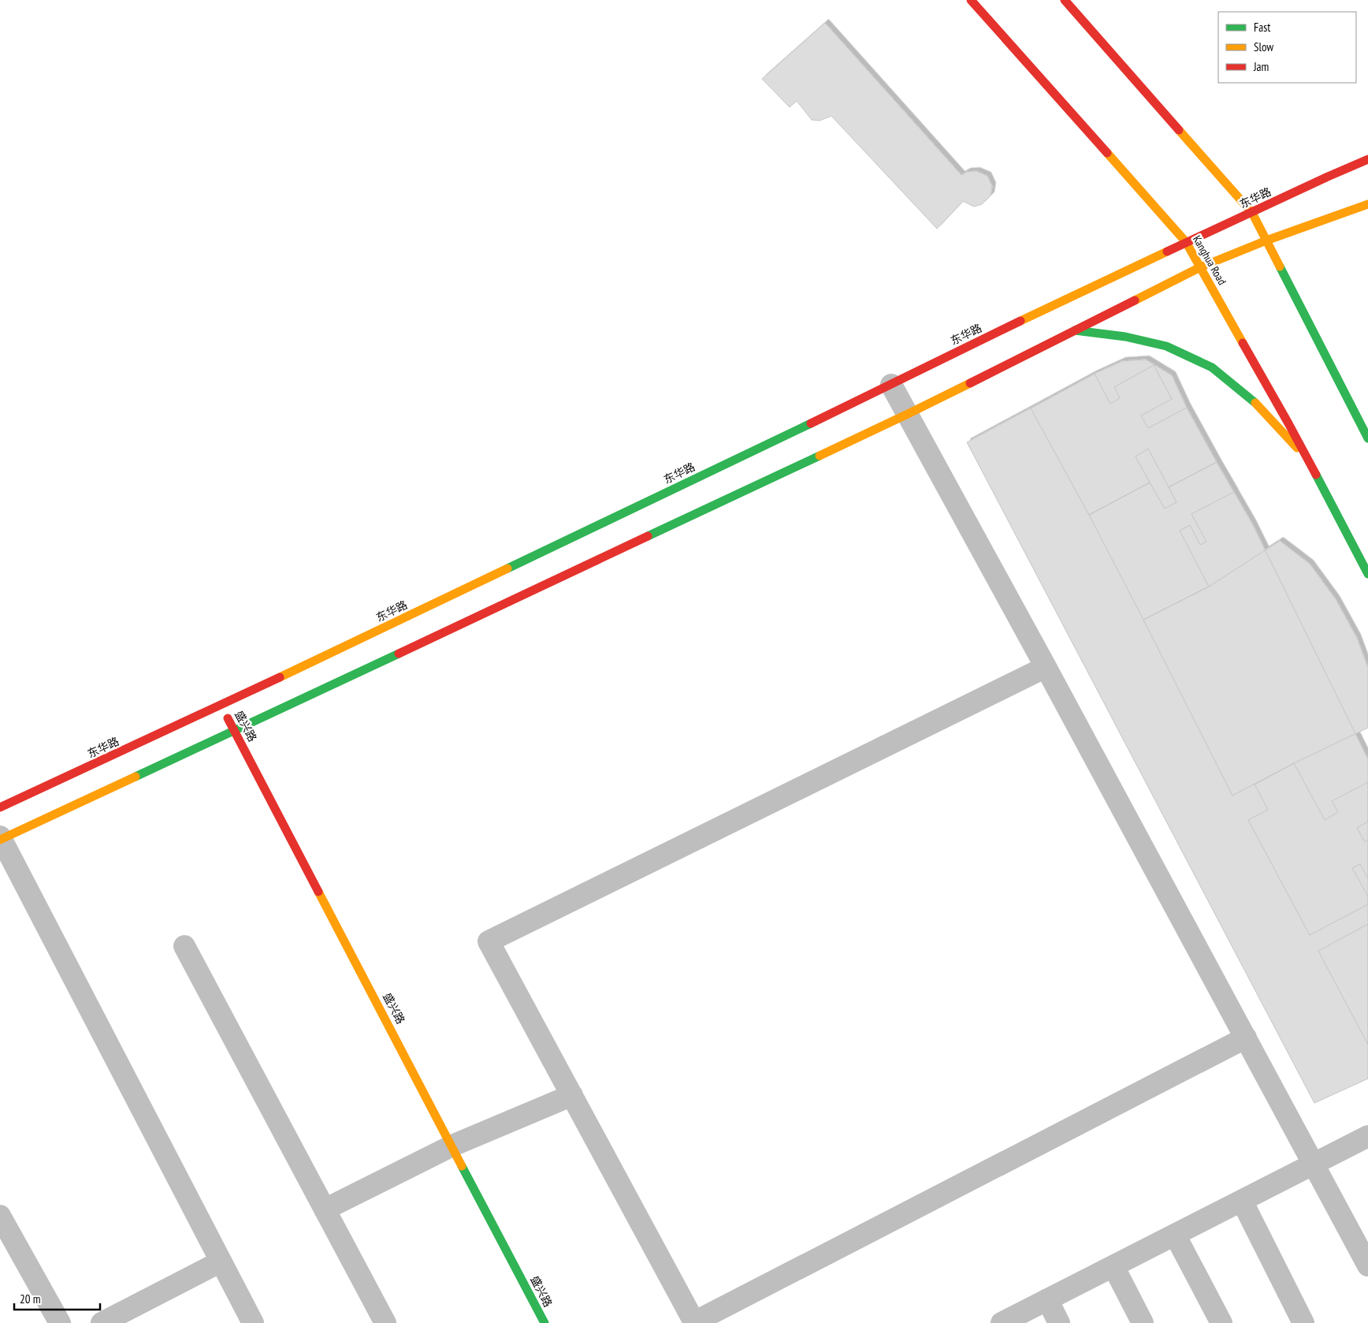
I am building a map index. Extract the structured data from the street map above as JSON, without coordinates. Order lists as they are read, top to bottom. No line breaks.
{"streets":{"main road":["东华路","Kanghua Road","盛兴路"]},"crossings":[["东华路","Kanghua Road"],["东华路","盛兴路"]],"legend":["Fast","Slow","Jam"],"scale_bar":"20 m"}
